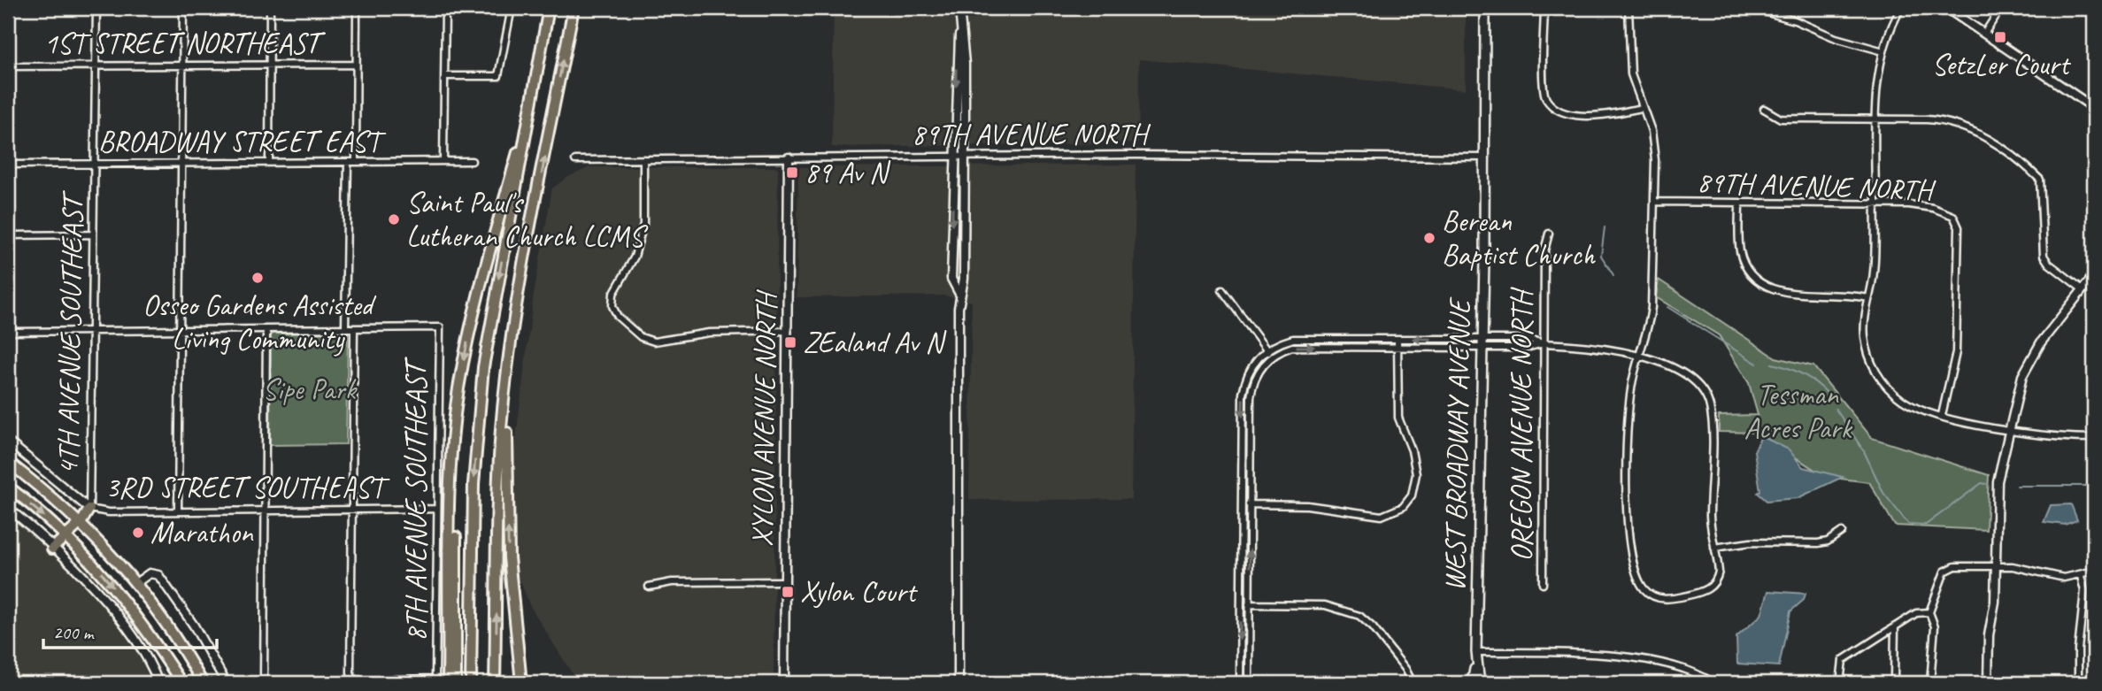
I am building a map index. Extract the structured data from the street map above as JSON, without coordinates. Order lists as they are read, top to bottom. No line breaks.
{"streets":{"main road":["WEST BROADWAY AVENUE"],"street":["1ST STREET NORTHEAST","89TH AVENUE NORTH","BROADWAY STREET EAST","4TH AVENUE SOUTHEAST","XYLON AVENUE NORTH","OREGON AVENUE NORTH","3RD STREET SOUTHEAST","8TH AVENUE SOUTHEAST"]},"crossings":[["1ST STREET NORTHEAST","4TH AVENUE SOUTHEAST"],["89TH AVENUE NORTH","XYLON AVENUE NORTH"],["89TH AVENUE NORTH","WEST BROADWAY AVENUE"],["BROADWAY STREET EAST","4TH AVENUE SOUTHEAST"],["4TH AVENUE SOUTHEAST","3RD STREET SOUTHEAST"],["3RD STREET SOUTHEAST","8TH AVENUE SOUTHEAST"]],"parks":["Sipe Park","Tessman Acres Park"],"places":{"transit":["SetzLer Court","89 Av N","ZEaland Av N","Xylon Court"],"other":["Saint Paul's Lutheran Church LCMS","Berean Baptist Church","Osseo Gardens Assisted Living Community","Marathon"]},"scale_bar":"200 m"}
